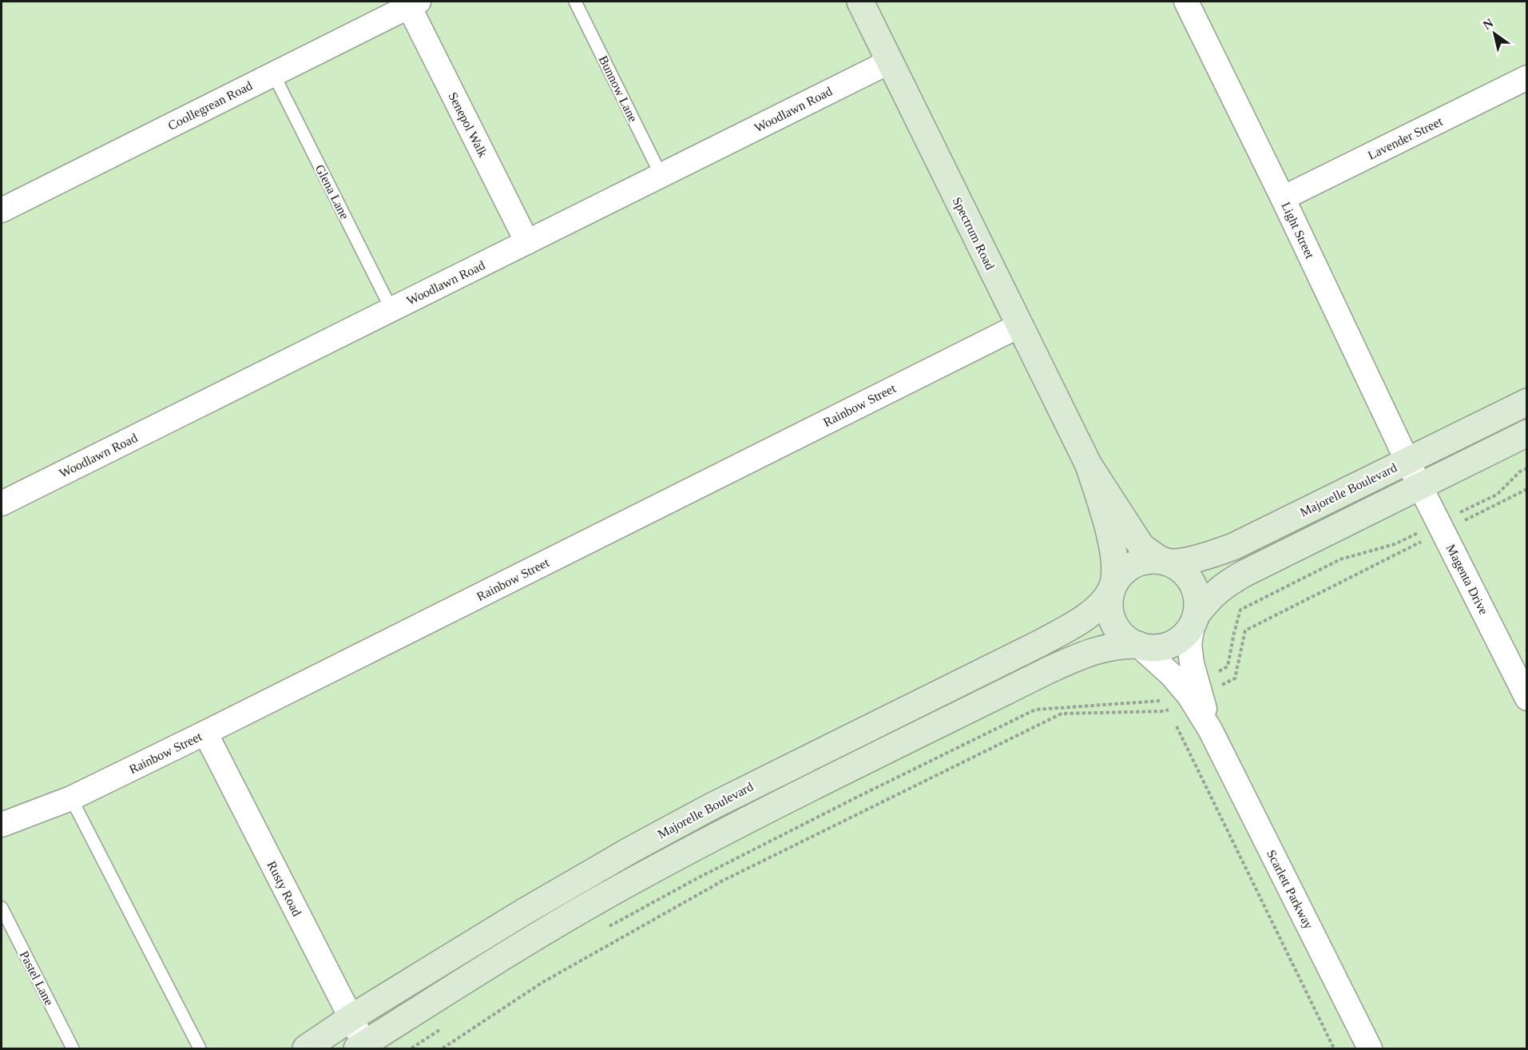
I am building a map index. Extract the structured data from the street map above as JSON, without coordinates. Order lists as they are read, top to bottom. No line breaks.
{"streets":{"street":["Coollegrean Road","Woodlawn Road","Senepol Walk","Lavender Street","Light Street","Spectrum Road","Rainbow Street","Majorelle Boulevard","Magenta Drive","Rusty Road","Scarlett Parkway"],"lane":["Bunnow Lane","Glena Lane","Pastel Lane"]},"crossings":[["Bunnow Lane","Woodlawn Road"],["Coollegrean Road","Senepol Walk"],["Coollegrean Road","Glena Lane"],["Woodlawn Road","Senepol Walk"],["Woodlawn Road","Glena Lane"],["Woodlawn Road","Spectrum Road"],["Lavender Street","Light Street"],["Light Street","Majorelle Boulevard"],["Light Street","Magenta Drive"],["Spectrum Road","Rainbow Street"],["Spectrum Road","Majorelle Boulevard"],["Spectrum Road","Scarlett Parkway"],["Rainbow Street","Rusty Road"],["Majorelle Boulevard","Magenta Drive"],["Majorelle Boulevard","Rusty Road"],["Majorelle Boulevard","Scarlett Parkway"]],"north":"top left"}
